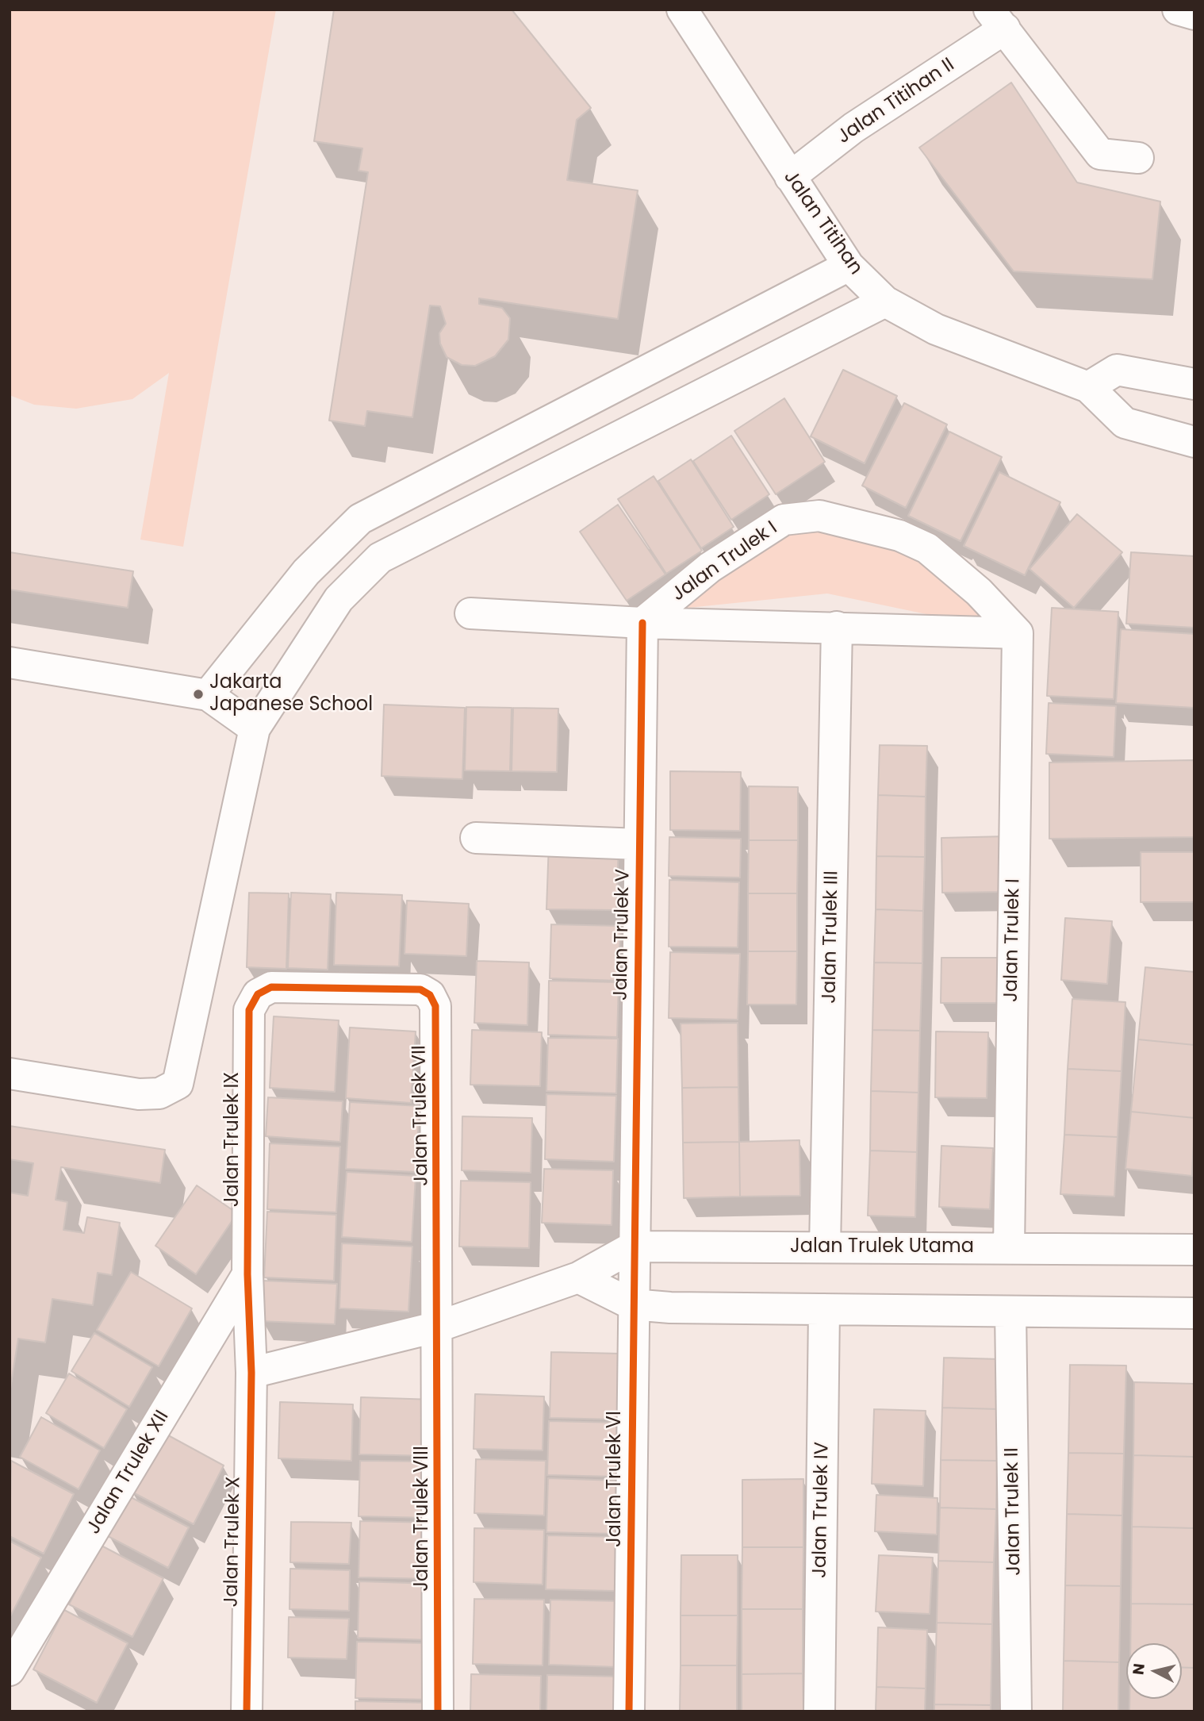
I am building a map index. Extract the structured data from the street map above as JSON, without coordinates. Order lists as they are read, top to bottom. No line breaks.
{"streets":{"street":["Jalan Titihan II","Jalan Titihan","Jalan Trulek I","Jalan Trulek V","Jalan Trulek III","Jalan Trulek VII","Jalan Trulek IX","Jalan Trulek Utama","Jalan Trulek XII","Jalan Trulek VI","Jalan Trulek IV","Jalan Trulek II","Jalan Trulek VIII","Jalan Trulek X"]},"crossings":[["Jalan Titihan II","Jalan Titihan"],["Jalan Trulek I","Jalan Trulek V"],["Jalan Trulek I","Jalan Trulek III"],["Jalan Trulek I","Jalan Trulek Utama"],["Jalan Trulek V","Jalan Trulek Utama"],["Jalan Trulek V","Jalan Trulek VI"],["Jalan Trulek III","Jalan Trulek Utama"],["Jalan Trulek VII","Jalan Trulek IX"],["Jalan Trulek VII","Jalan Trulek Utama"],["Jalan Trulek VII","Jalan Trulek VIII"],["Jalan Trulek IX","Jalan Trulek Utama"],["Jalan Trulek IX","Jalan Trulek XII"],["Jalan Trulek IX","Jalan Trulek X"],["Jalan Trulek Utama","Jalan Trulek VI"],["Jalan Trulek Utama","Jalan Trulek VIII"],["Jalan Trulek Utama","Jalan Trulek X"]],"places":["Jakarta Japanese School"],"north":"left"}
